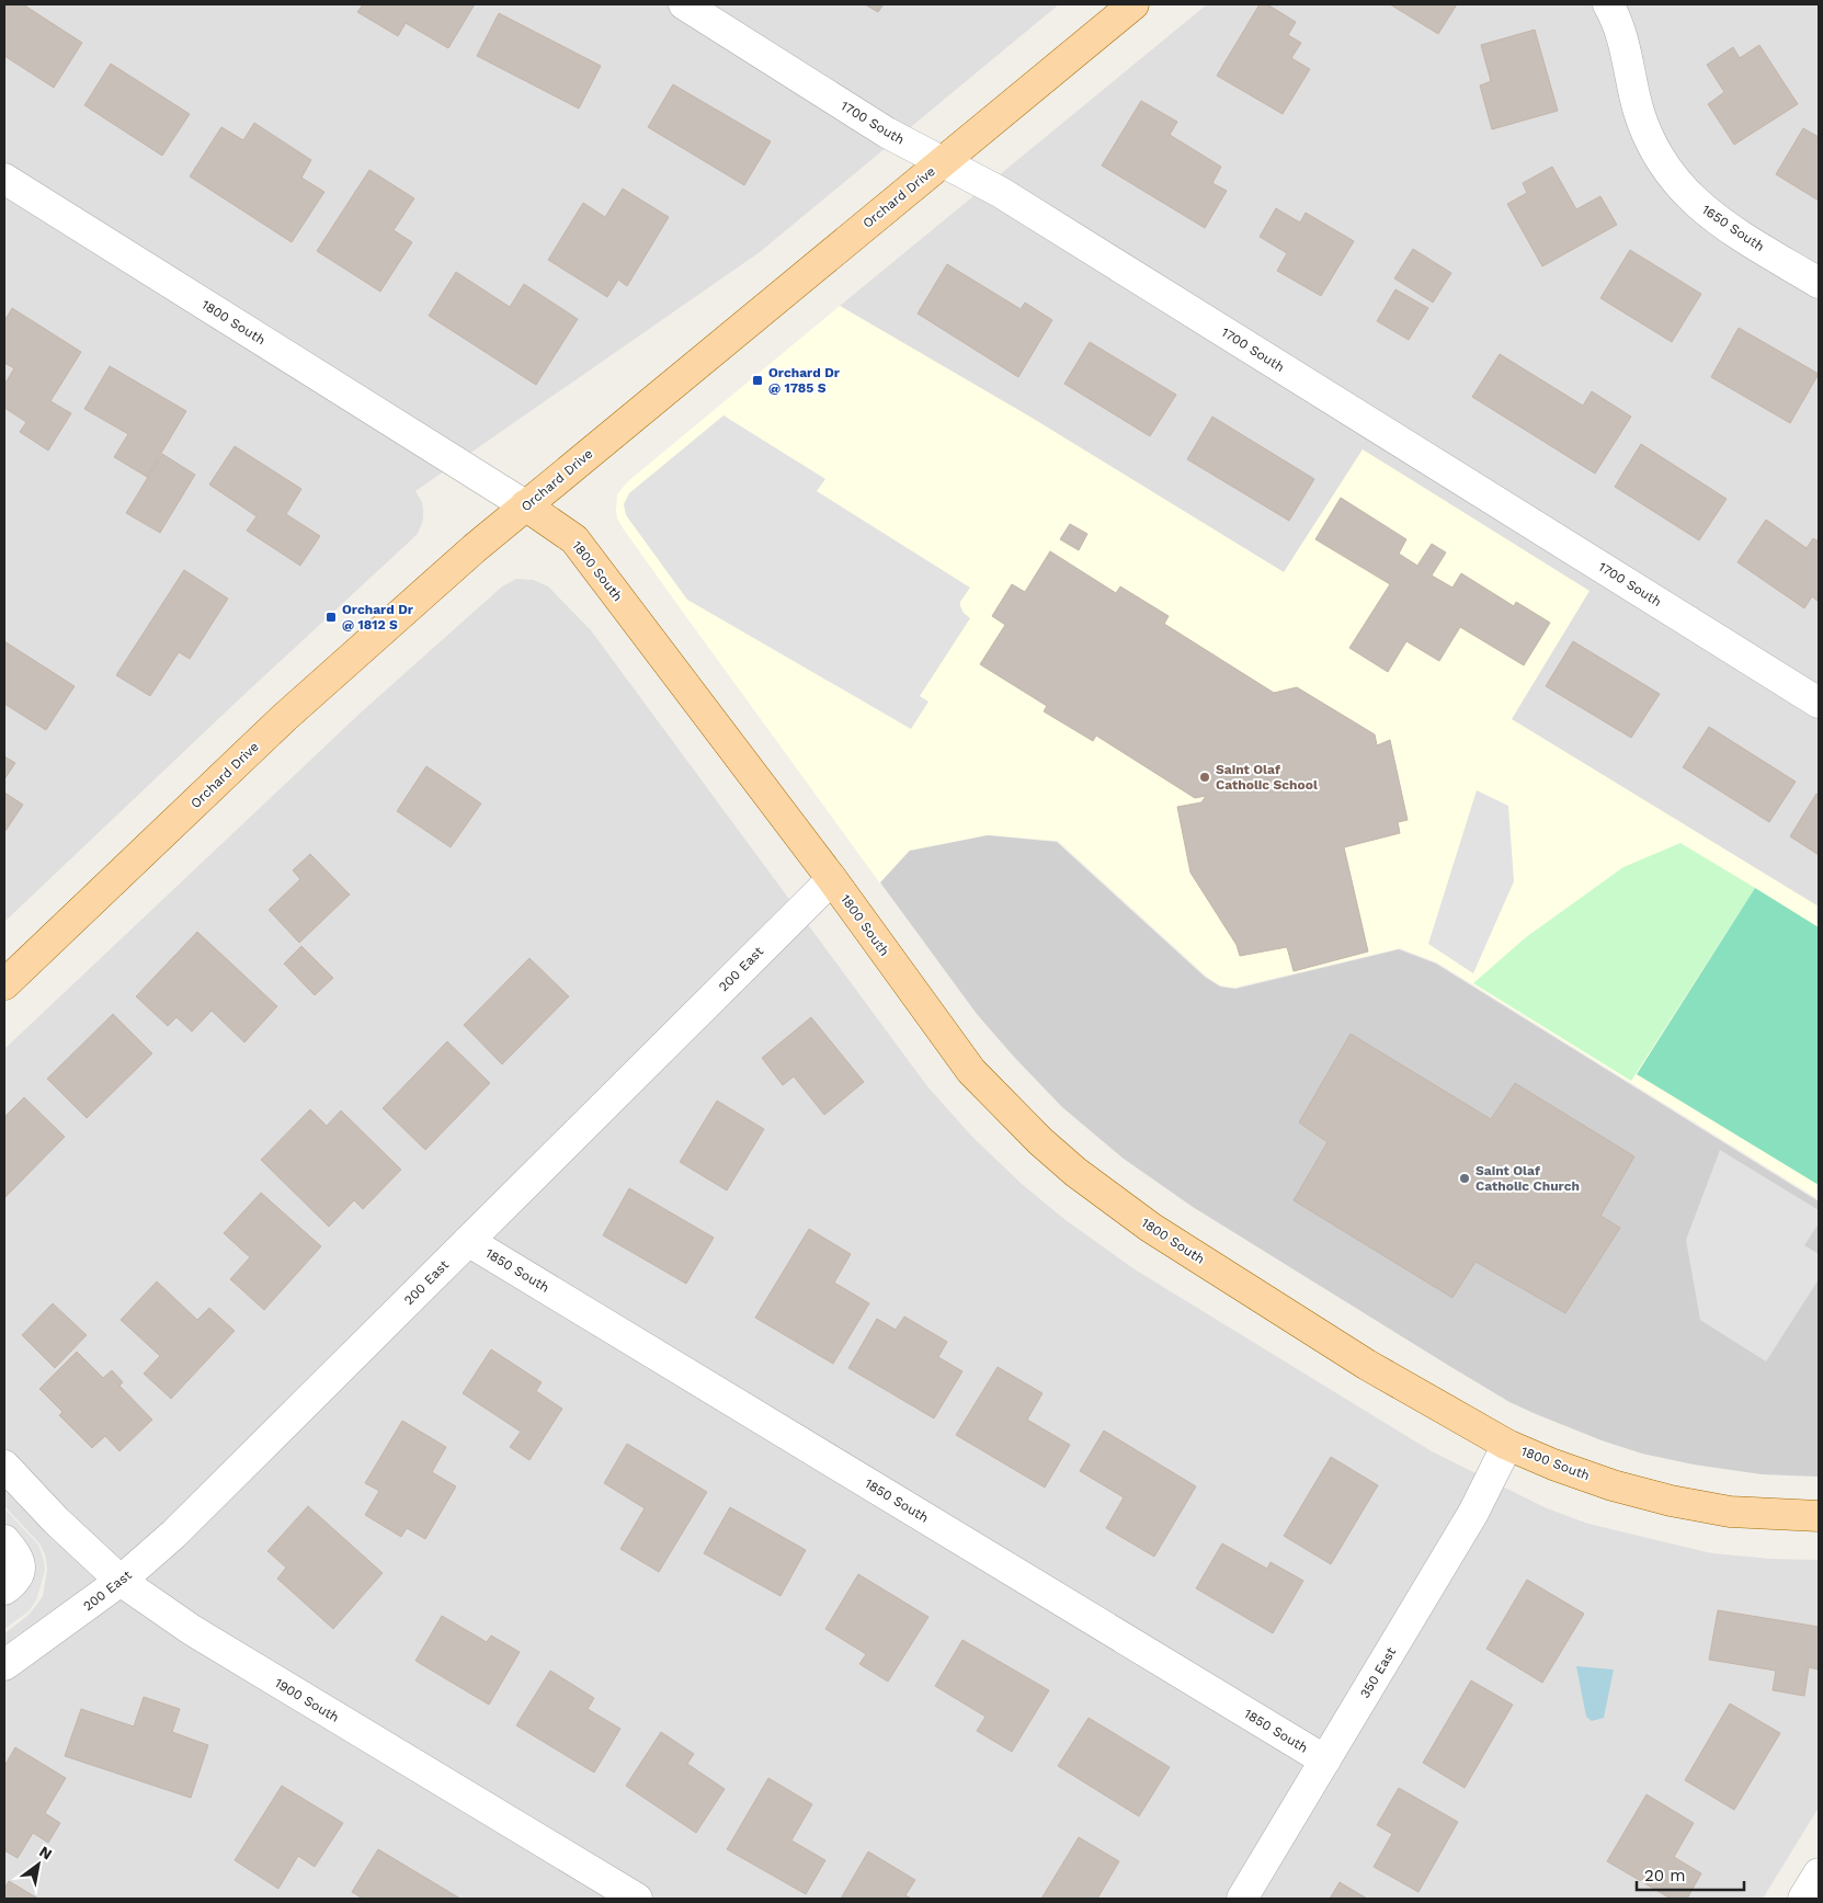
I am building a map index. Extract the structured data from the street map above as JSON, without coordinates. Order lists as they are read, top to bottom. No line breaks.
{"streets":{"main road":["Orchard Drive","1800 South"],"street":["1700 South","1650 South","200 East","1850 South","350 East","1900 South"]},"crossings":[["1700 South","Orchard Drive"],["Orchard Drive","1800 South"],["1800 South","200 East"],["1800 South","350 East"],["200 East","1850 South"],["200 East","1900 South"],["1850 South","350 East"]],"places":{"transit":["Orchard Dr @ 1785 S","Orchard Dr @ 1812 S"],"other":["Saint Olaf Catholic School","Saint Olaf Catholic Church"]},"scale_bar":"20 m","north":"top right"}
